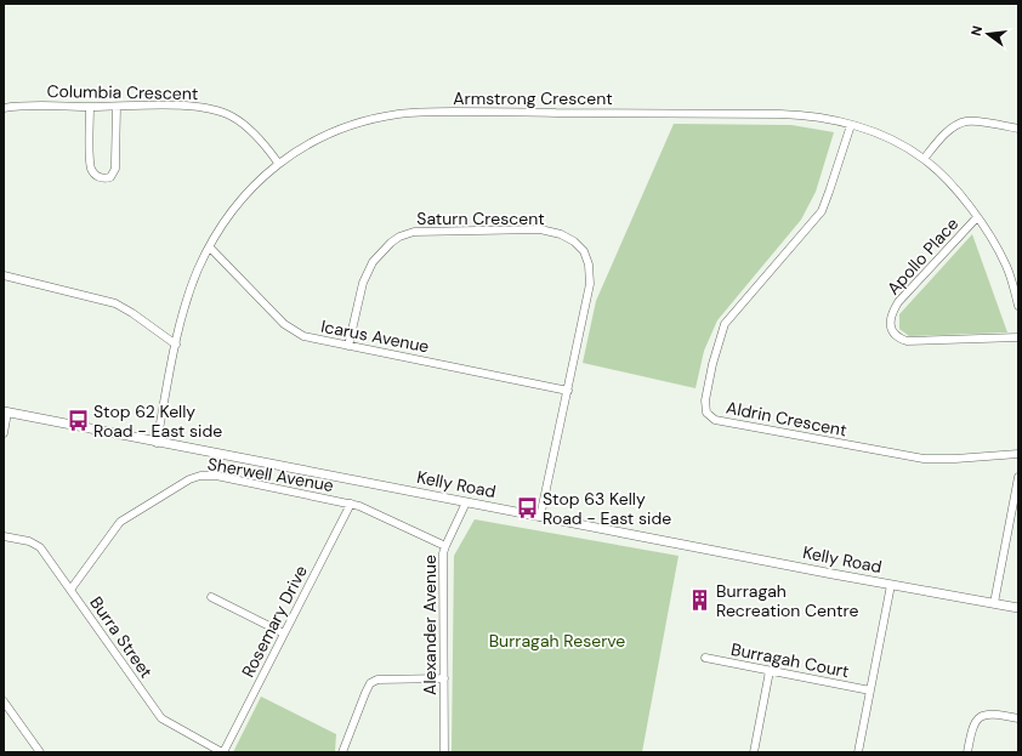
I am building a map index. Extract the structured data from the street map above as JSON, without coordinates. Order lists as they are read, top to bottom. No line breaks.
{"streets":{"street":["Columbia Crescent","Armstrong Crescent","Saturn Crescent","Apollo Place","Icarus Avenue","Aldrin Crescent","Sherwell Avenue","Kelly Road","Rosemary Drive","Alexander Avenue","Burra Street","Burragah Court"]},"crossings":[["Columbia Crescent","Armstrong Crescent"],["Armstrong Crescent","Apollo Place"],["Armstrong Crescent","Icarus Avenue"],["Armstrong Crescent","Aldrin Crescent"],["Armstrong Crescent","Kelly Road"],["Saturn Crescent","Icarus Avenue"],["Saturn Crescent","Kelly Road"],["Sherwell Avenue","Rosemary Drive"],["Sherwell Avenue","Alexander Avenue"],["Sherwell Avenue","Burra Street"],["Kelly Road","Alexander Avenue"],["Rosemary Drive","Burra Street"]],"parks":["Burragah Reserve"],"places":{"bus stop":["Stop 62 Kelly Road - East side","Stop 63 Kelly Road - East side"],"building":["Burragah Recreation Centre"]},"north":"left"}
